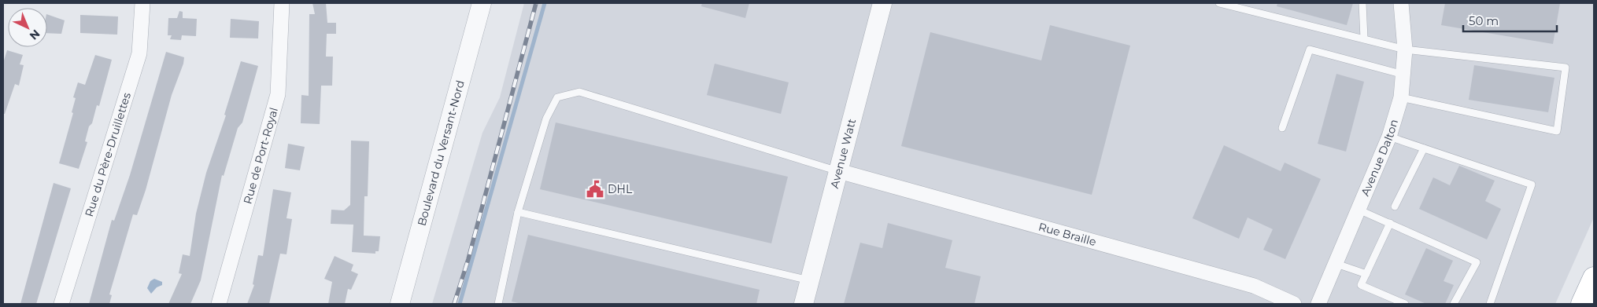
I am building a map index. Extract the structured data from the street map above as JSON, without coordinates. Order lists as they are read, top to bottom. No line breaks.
{"streets":{"street":["Boulevard du Versant-Nord","Avenue Watt","Rue du Père-Druillettes","Rue de Port-Royal","Avenue Dalton","Rue Braille"]},"crossings":[["Avenue Watt","Rue Braille"]],"places":{"public building":["DHL"]},"scale_bar":"50 m","north":"bottom right"}
